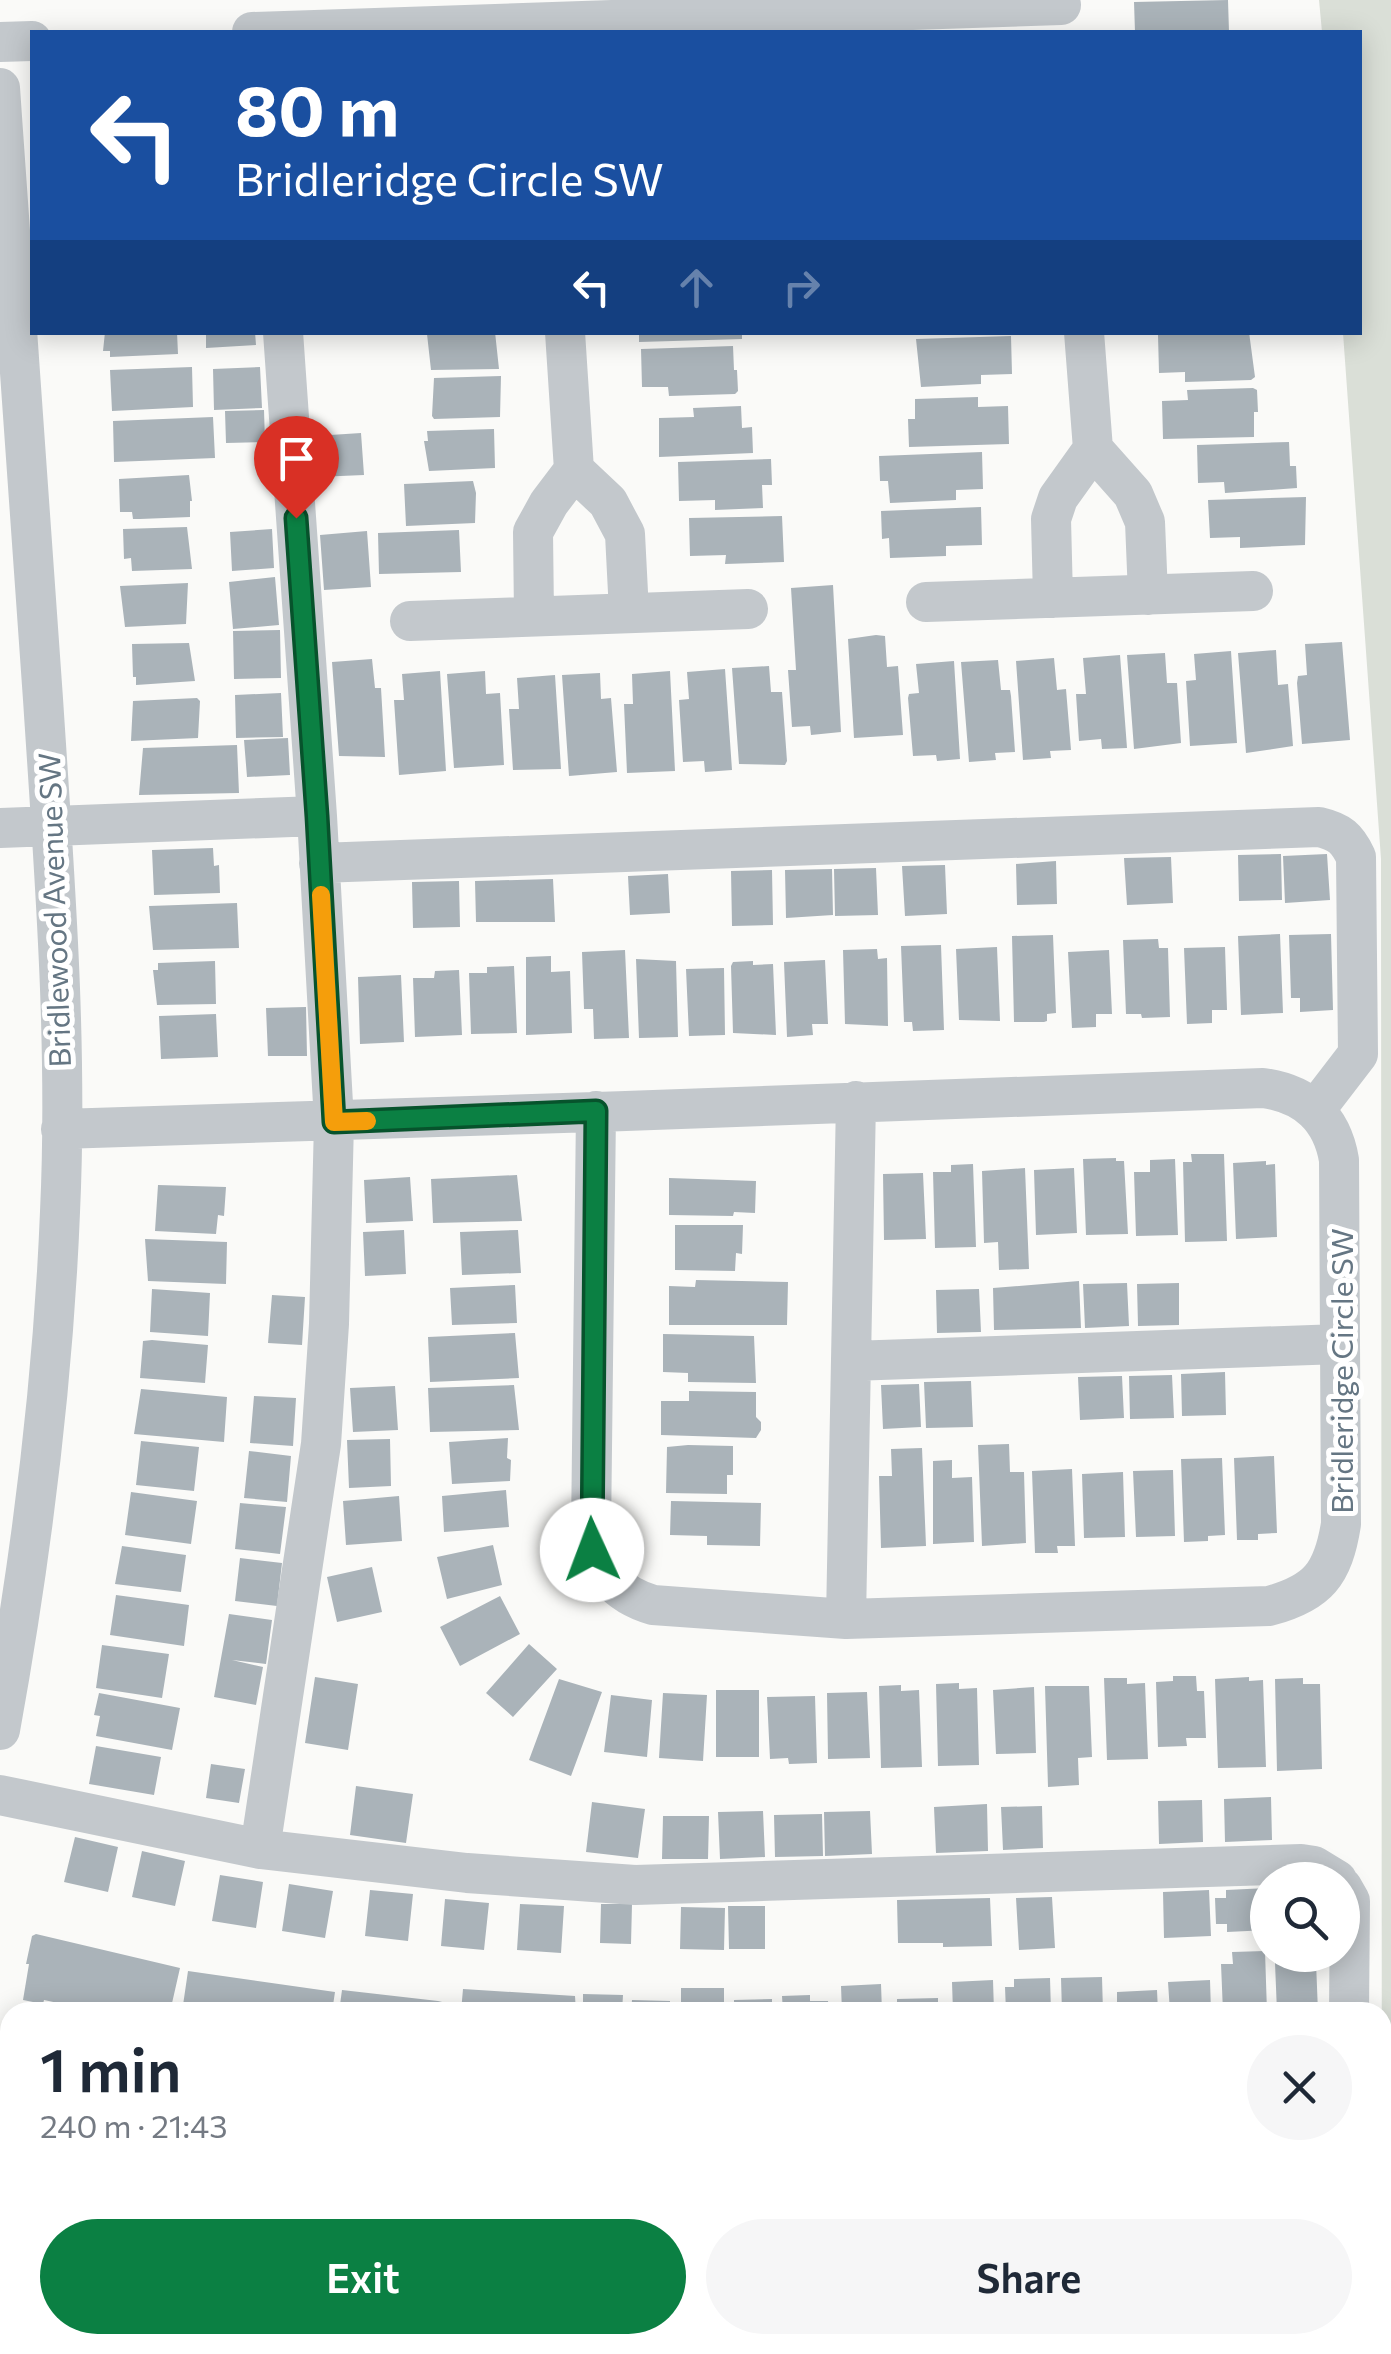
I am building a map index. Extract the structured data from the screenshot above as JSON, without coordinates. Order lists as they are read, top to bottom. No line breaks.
{"streets":{"street":["Bridlewood Avenue SW","Bridleridge Circle SW"]},"page":{"turn":["80 m","Bridleridge Circle SW"],"heading":["1 min","240 m · 21:43"],"buttons":["Exit","Share"]}}
